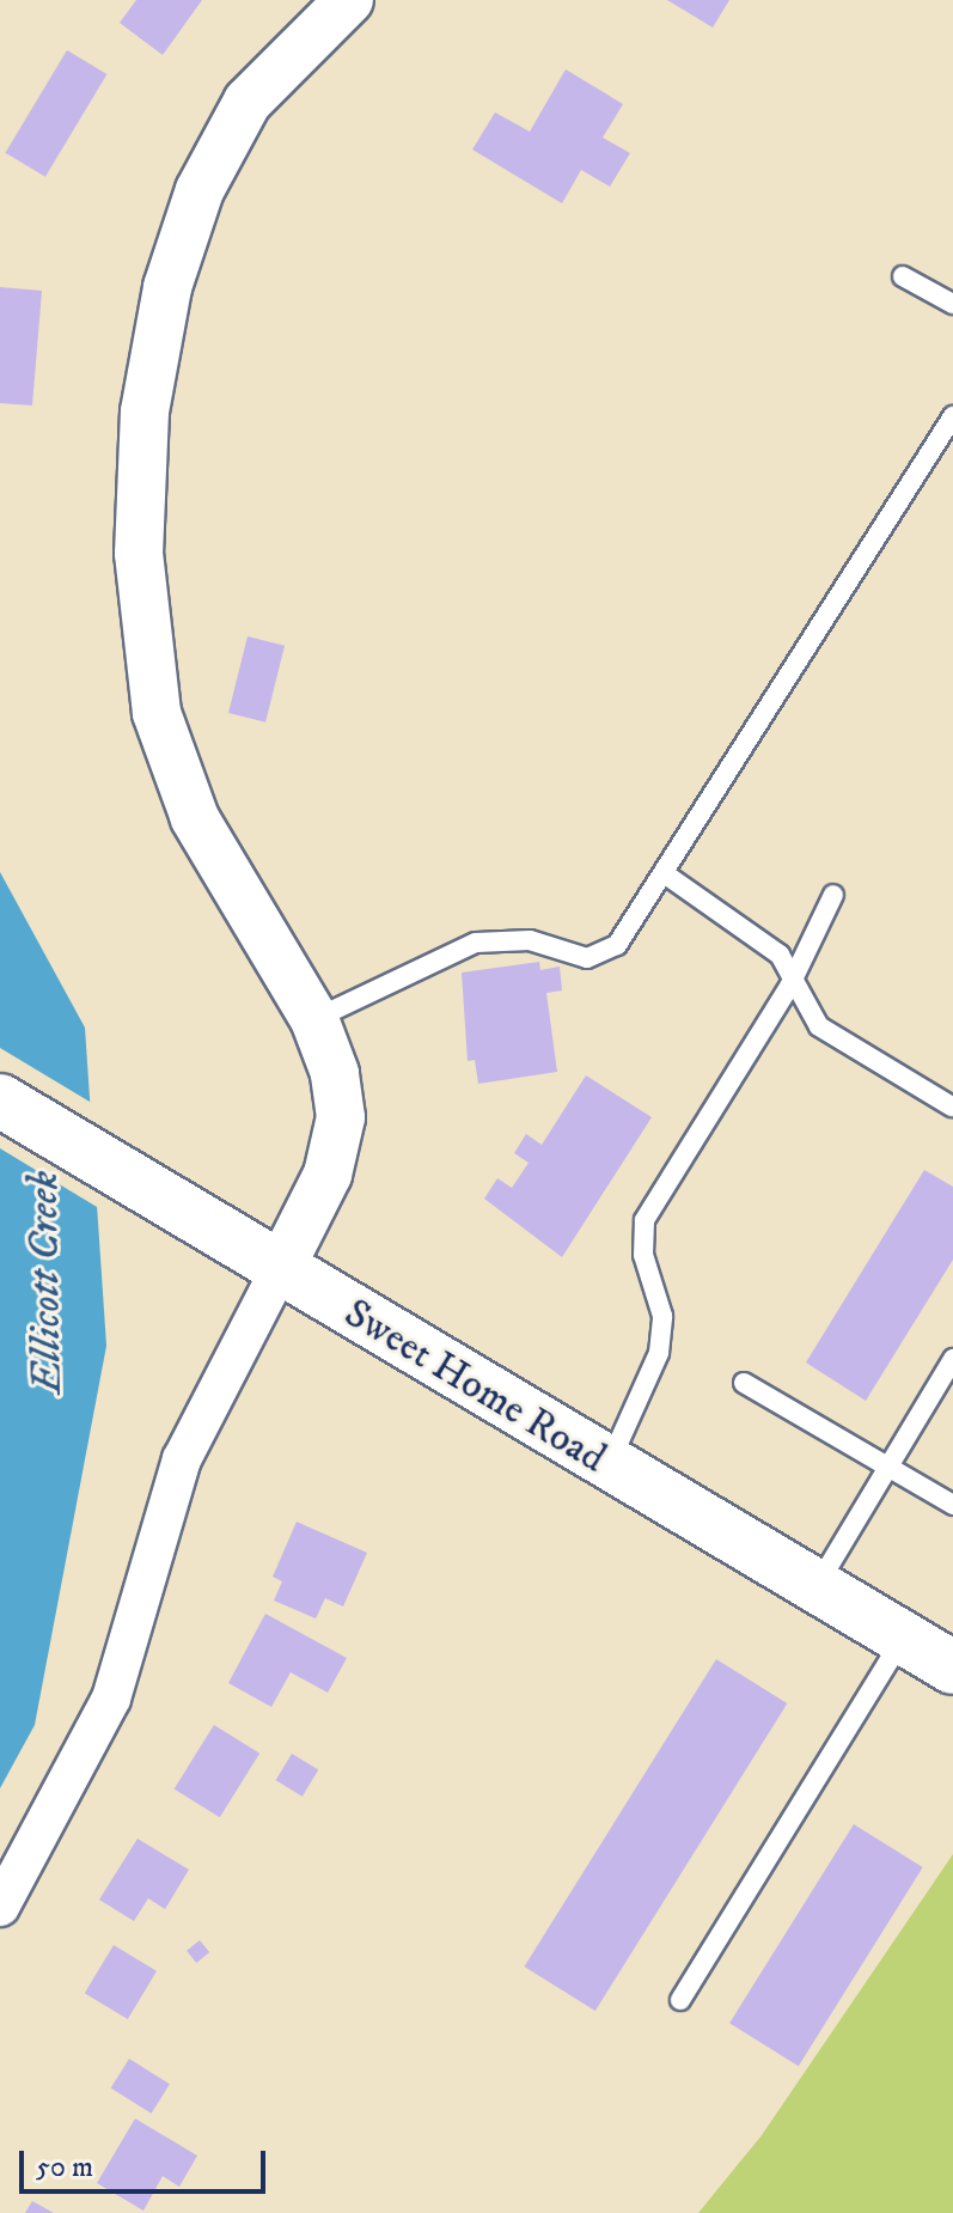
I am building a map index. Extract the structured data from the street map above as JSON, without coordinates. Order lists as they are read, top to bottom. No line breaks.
{"streets":{"main road":["Sweet Home Road"]},"water":["Ellicott Creek"],"scale_bar":"50 m"}
